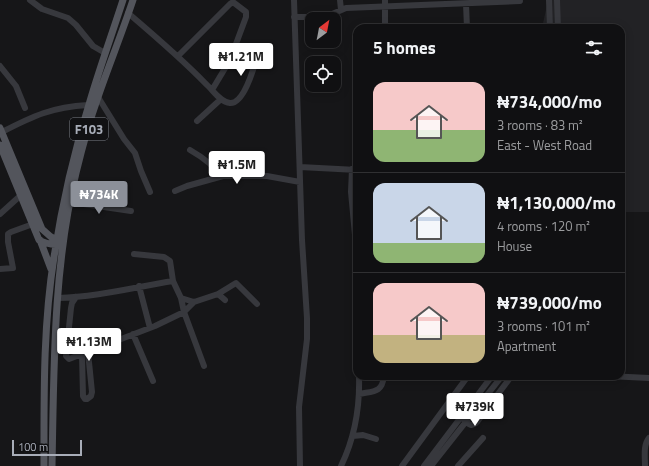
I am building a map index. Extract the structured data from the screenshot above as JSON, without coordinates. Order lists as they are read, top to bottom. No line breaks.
{"streets":{"main road":["F103"]},"scale_bar":"100 m","north":"top right","page":{"heading":"5 homes","price":["₦1.21M","₦1.5M","₦734K","₦1.13M","₦739K"],"list":[{"name":"₦734,000/mo","note":"3 rooms · 83 m² · East - West Road"},{"name":"₦1,130,000/mo","note":"4 rooms · 120 m² · House"},{"name":"₦739,000/mo","note":"3 rooms · 101 m² · Apartment"}],"scale":"100 m"}}
